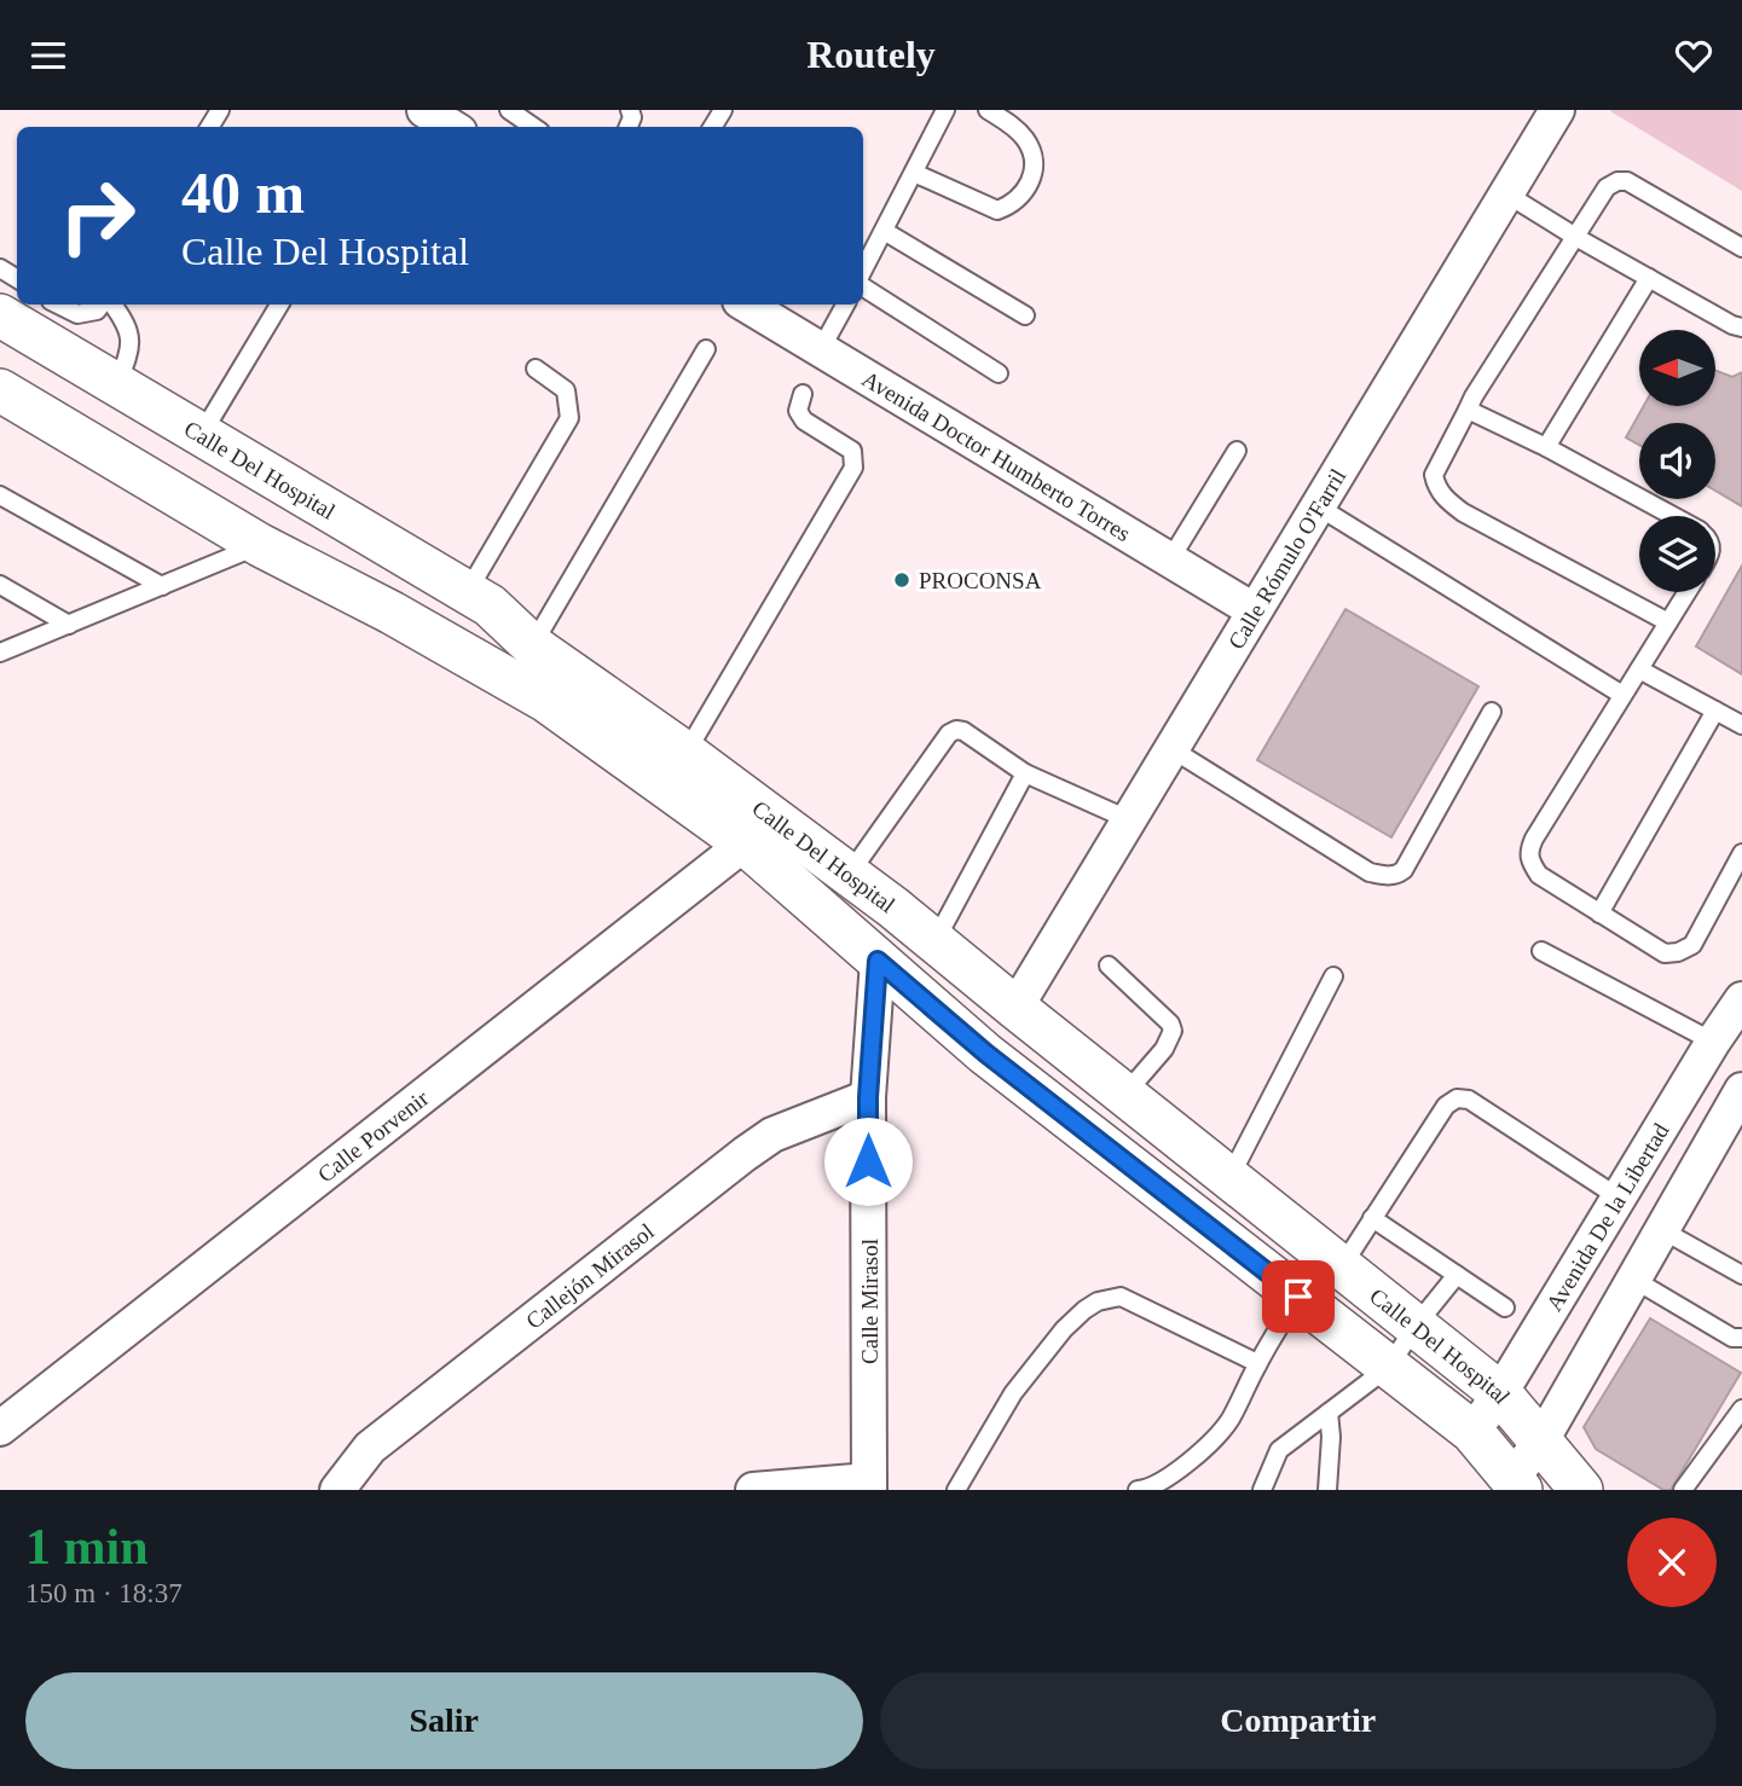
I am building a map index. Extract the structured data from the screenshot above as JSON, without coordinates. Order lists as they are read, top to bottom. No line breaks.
{"streets":{"street":["Avenida Doctor Humberto Torres","Calle Del Hospital","Calle Rómulo O'Farril","Calle Porvenir","Avenida De la Libertad","Callejón Mirasol","Calle Mirasol"]},"crossings":[["Avenida Doctor Humberto Torres","Calle Rómulo O'Farril"],["Calle Del Hospital","Calle Rómulo O'Farril"],["Calle Del Hospital","Calle Porvenir"],["Calle Del Hospital","Avenida De la Libertad"],["Calle Del Hospital","Calle Mirasol"],["Callejón Mirasol","Calle Mirasol"]],"places":["PROCONSA"],"north":"left","page":{"header":"Routely","turn":["40 m","Calle Del Hospital"],"heading":["1 min","150 m · 18:37"],"buttons":["Salir","Compartir"]}}
